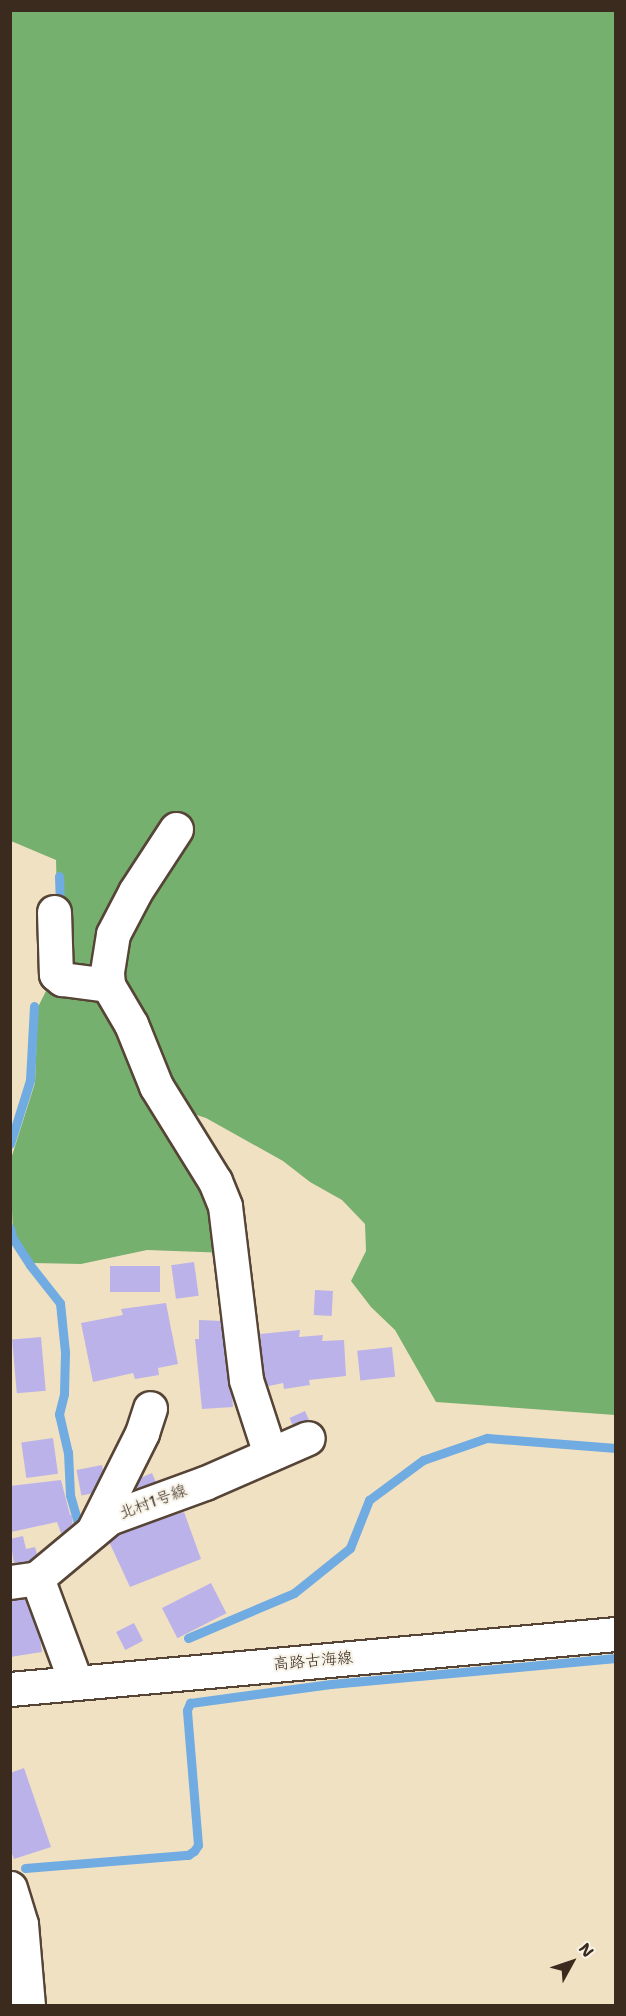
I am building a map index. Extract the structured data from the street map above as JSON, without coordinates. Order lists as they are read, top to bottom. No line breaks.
{"streets":{"main road":["北村1号線","高路古海線"]},"north":"top right"}
